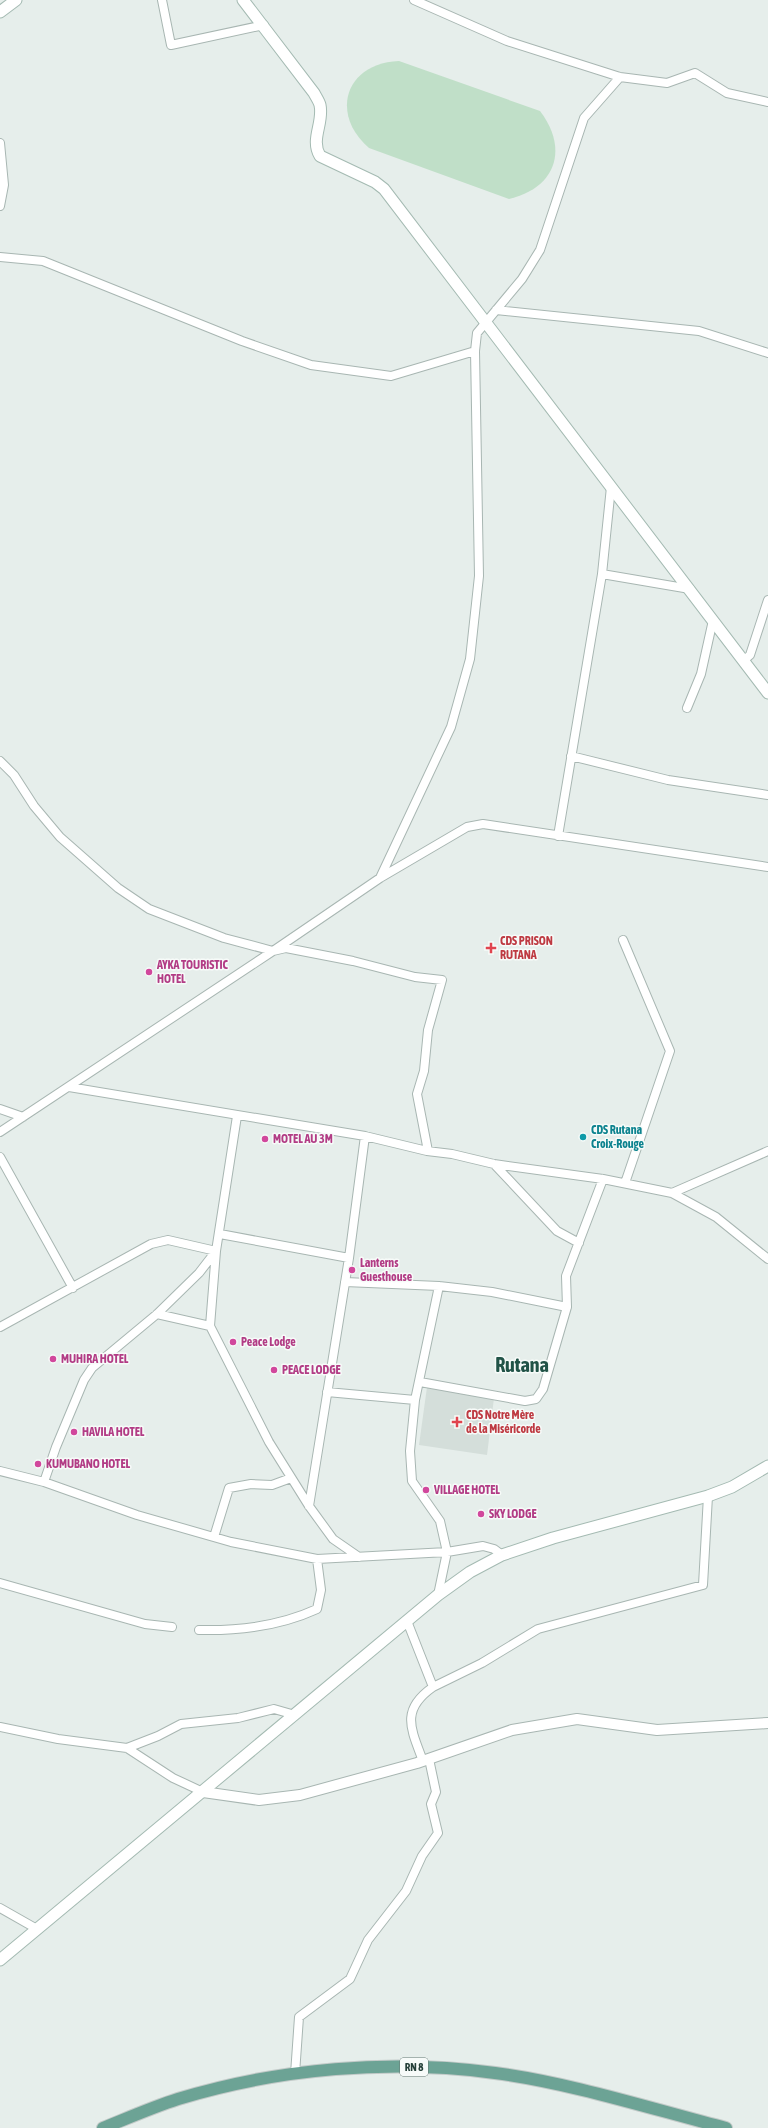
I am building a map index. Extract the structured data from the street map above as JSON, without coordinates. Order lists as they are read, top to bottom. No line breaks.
{"streets":{"main road":["RN 8"]},"districts":["Rutana"],"places":{"health":["CDS PRISON RUTANA","CDS Notre Mère de la Miséricorde"],"other":["AYKA TOURISTIC HOTEL","CDS Rutana Croix-Rouge","MOTEL AU 3M","Lanterns Guesthouse","Peace Lodge","MUHIRA HOTEL","PEACE LODGE","HAVILA HOTEL","KUMUBANO HOTEL","VILLAGE HOTEL","SKY LODGE"]}}
